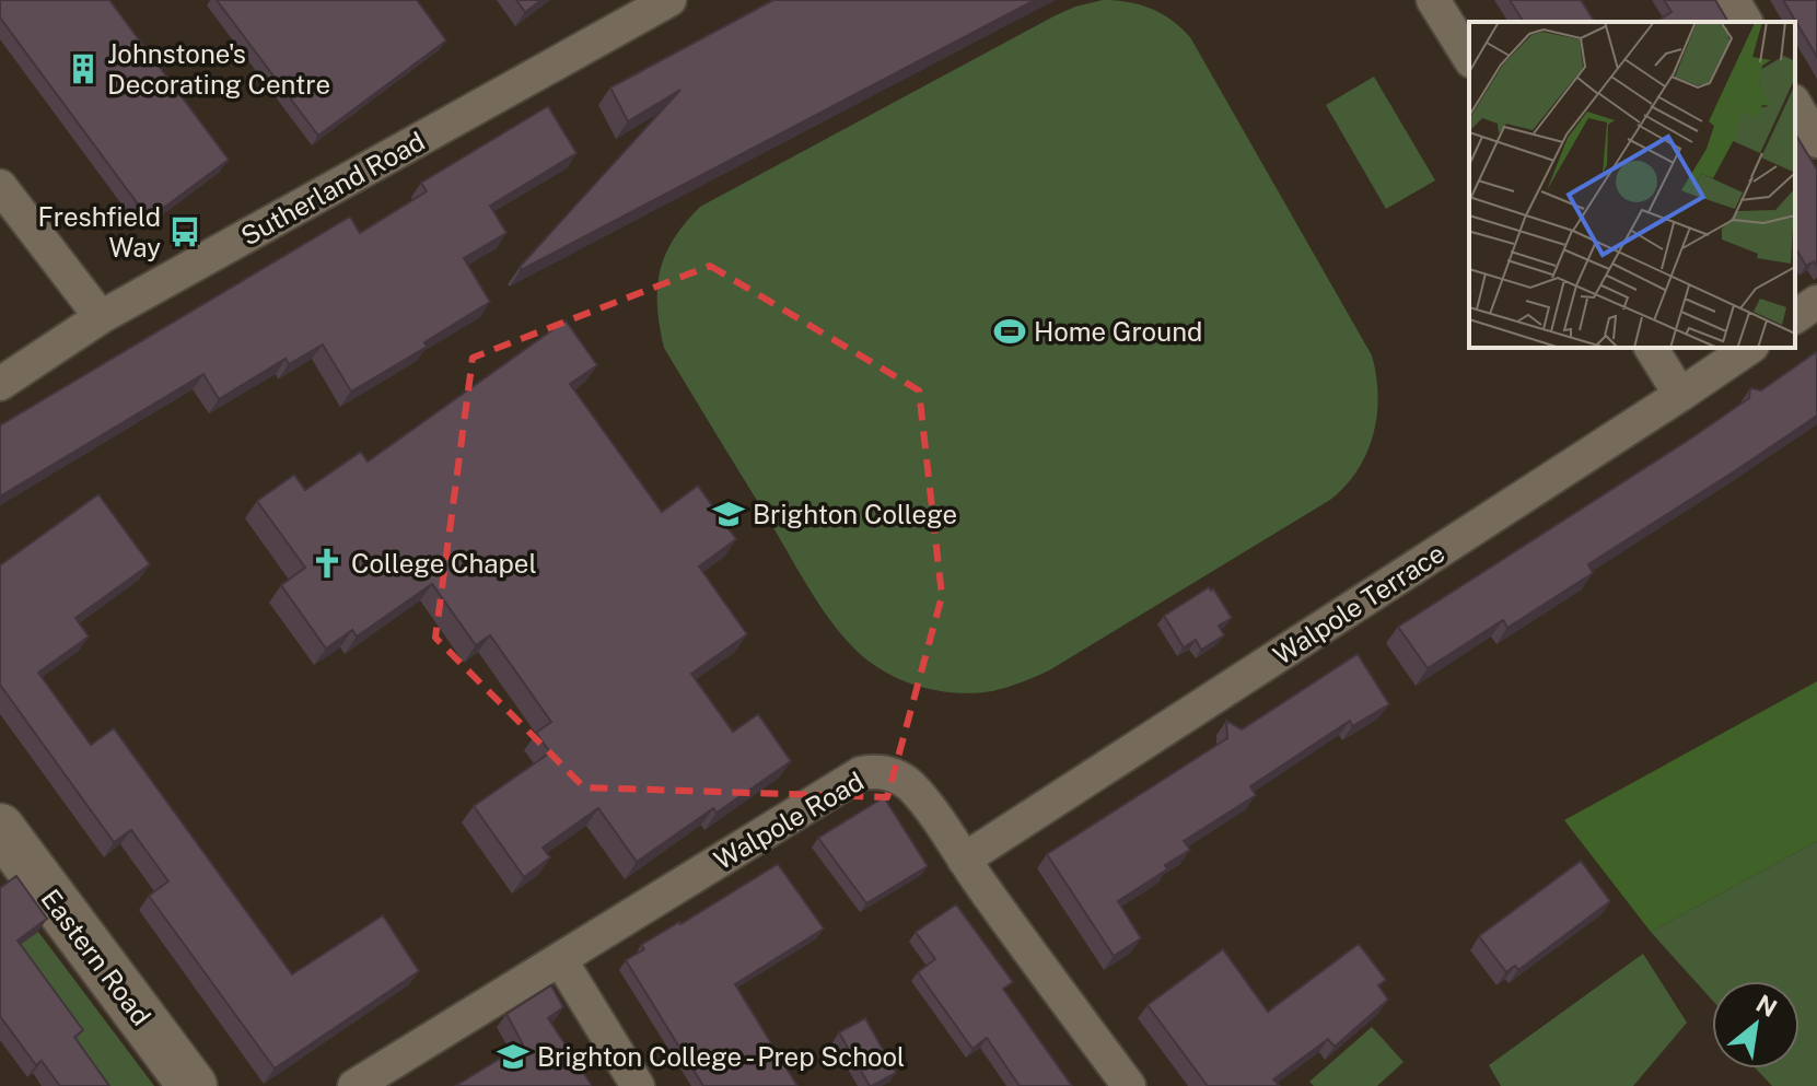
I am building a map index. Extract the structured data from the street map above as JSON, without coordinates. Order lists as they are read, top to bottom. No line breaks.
{"streets":{"street":["Sutherland Road","Walpole Terrace","Walpole Road","Eastern Road"]},"crossings":[["Walpole Terrace","Walpole Road"]],"places":{"building":["Johnstone's Decorating Centre"],"bus stop":["Freshfield Way"],"sports":["Home Ground"],"school or university":["Brighton College","Brighton College - Prep School"],"church":["College Chapel"]},"north":"top right"}
